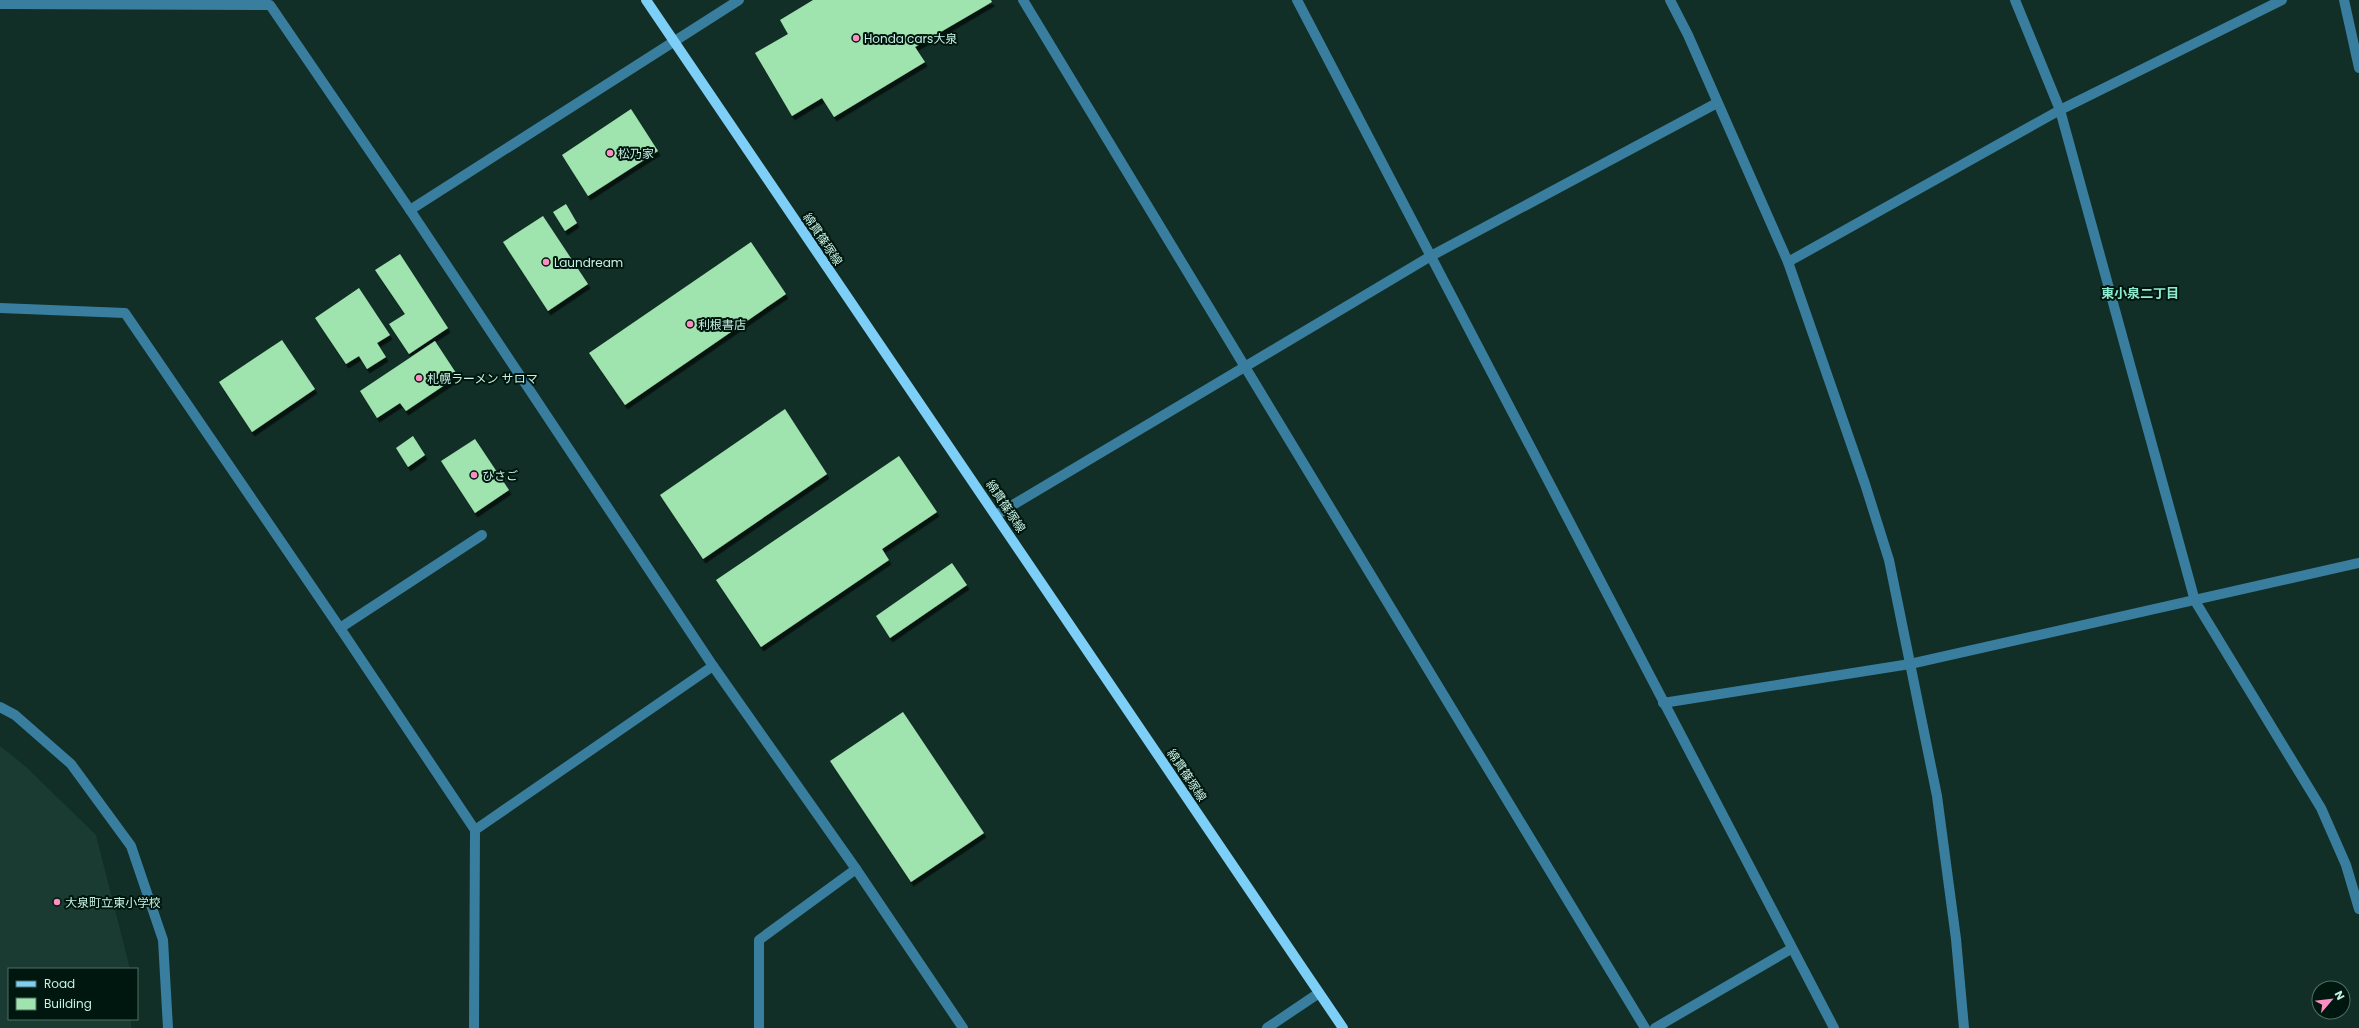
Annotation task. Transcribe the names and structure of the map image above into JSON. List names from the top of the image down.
{
  "streets": {
    "main road": ["綿貫篠塚線"]
  },
  "districts": ["東小泉二丁目"],
  "places": [
    "Honda cars大泉",
    "松乃家",
    "Laundream",
    "利根書店",
    "札幌ラーメン サロマ",
    "ひさご",
    "大泉町立東小学校"
  ],
  "legend": ["Road", "Building"],
  "north": "top right"
}
